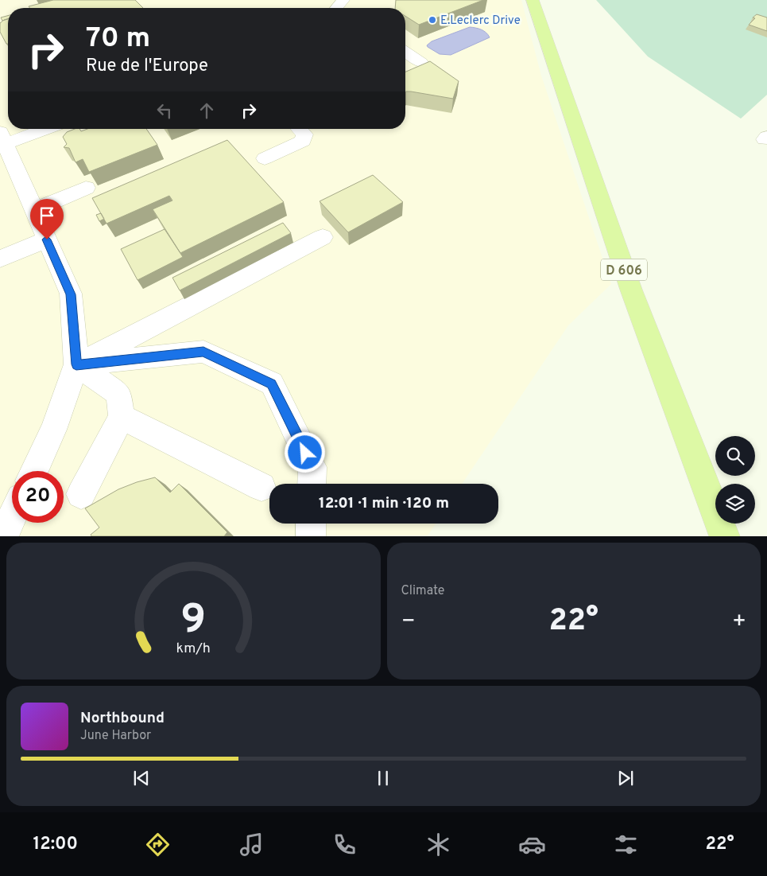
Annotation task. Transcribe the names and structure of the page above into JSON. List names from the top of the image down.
{
  "streets": {
    "main road": ["D 606"]
  },
  "places": ["E.Leclerc Drive"],
  "page": {
    "turn": ["70 m", "Rue de l'Europe"],
    "limit": "20",
    "trip": "12:01 · 1 min · 120 m",
    "tile": "Climate",
    "heat": ["−", "22°", "+"],
    "song": ["Northbound", "June Harbor"],
    "tabs": ["12:00", "22°"],
    "gauge": ["9", "km/h"]
  }
}
